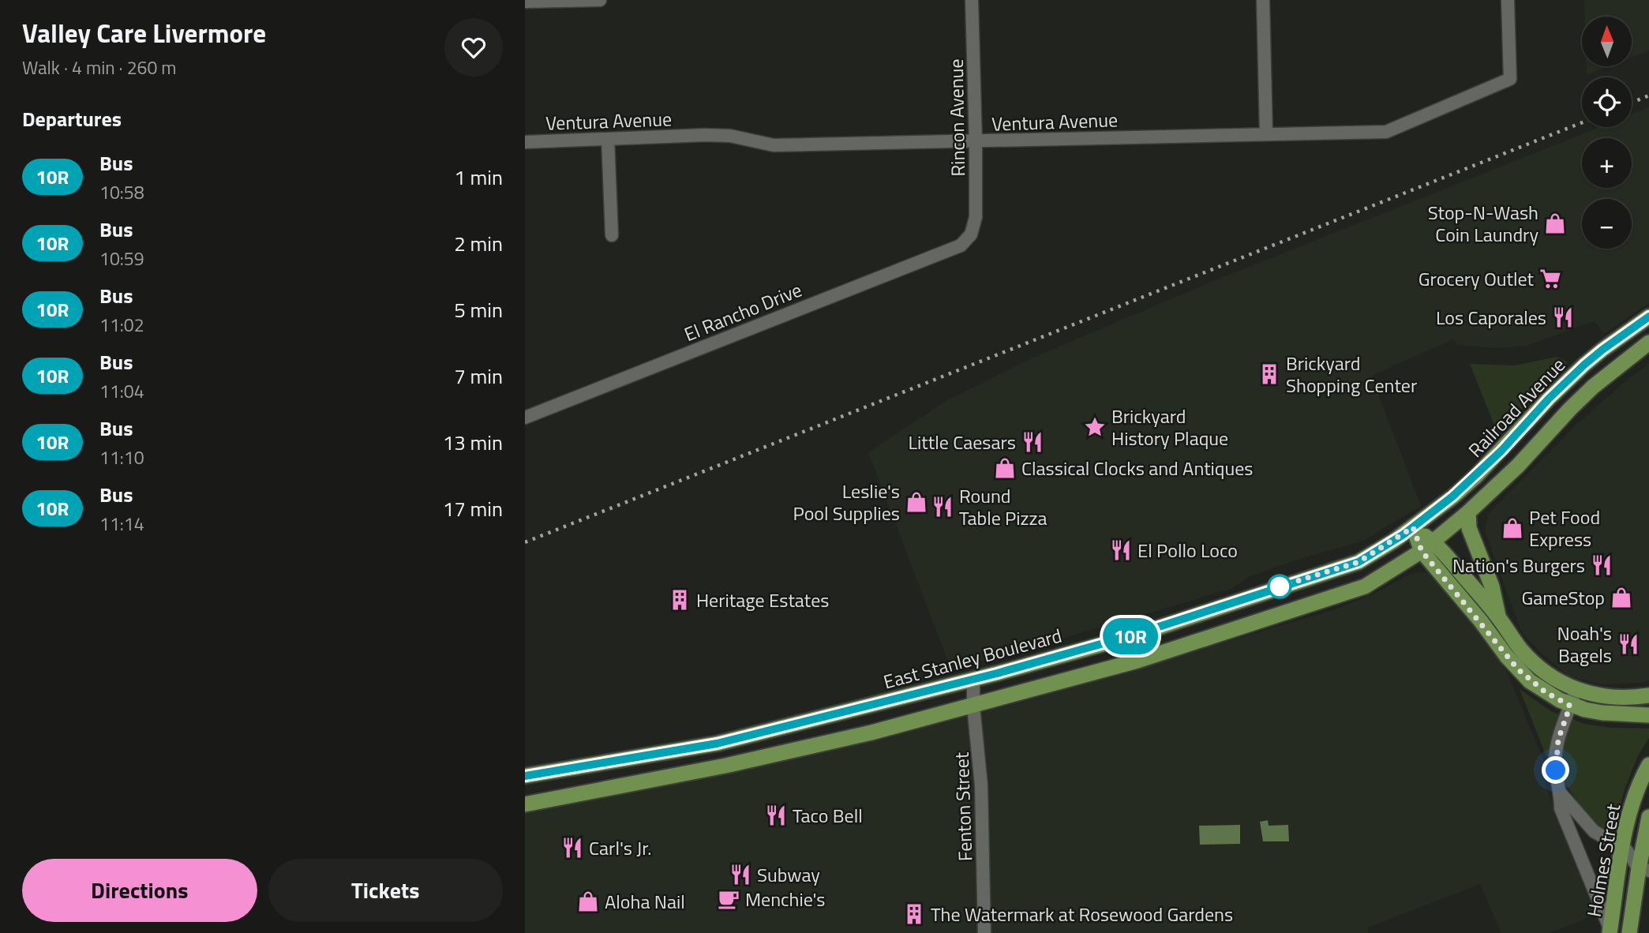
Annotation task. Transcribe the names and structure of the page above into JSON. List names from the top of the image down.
{
  "streets": {
    "main road": ["Railroad Avenue", "East Stanley Boulevard", "Holmes Street"],
    "street": [
      "Rincon Avenue",
      "Ventura Avenue",
      "El Rancho Drive",
      "Fenton Street"
    ]
  },
  "crossings": [
    ["Rincon Avenue", "Ventura Avenue"],
    ["Rincon Avenue", "El Rancho Drive"],
    ["Railroad Avenue", "East Stanley Boulevard"],
    ["East Stanley Boulevard", "Fenton Street"]
  ],
  "places": {
    "shop": [
      "Stop-N-Wash Coin Laundry",
      "Classical Clocks and Antiques",
      "Leslie's Pool Supplies",
      "Pet Food Express",
      "GameStop",
      "Aloha Nail"
    ],
    "supermarket": ["Grocery Outlet"],
    "restaurant": [
      "Los Caporales",
      "Little Caesars",
      "Round Table Pizza",
      "El Pollo Loco",
      "Nation's Burgers",
      "Noah's Bagels",
      "Taco Bell",
      "Carl's Jr.",
      "Subway"
    ],
    "building": ["Brickyard Shopping Center", "Heritage Estates", "The Watermark at Rosewood Gardens"],
    "place": ["Brickyard History Plaque"],
    "cafe": ["Menchie's"]
  },
  "lines": ["bus line 10R"],
  "north": "top",
  "page": {
    "heading": [
      ["Valley Care Livermore", "Walk · 4 min · 260 m"],
      "Departures"
    ],
    "on_map": "10R",
    "map_buttons": ["+", "−"],
    "list": [
      {
        "mark": "10R",
        "name": "Bus",
        "note": "10:58",
        "value": "1 min"
      },
      {
        "mark": "10R",
        "name": "Bus",
        "note": "10:59",
        "value": "2 min"
      },
      {
        "mark": "10R",
        "name": "Bus",
        "note": "11:02",
        "value": "5 min"
      },
      {
        "mark": "10R",
        "name": "Bus",
        "note": "11:04",
        "value": "7 min"
      },
      {
        "mark": "10R",
        "name": "Bus",
        "note": "11:10",
        "value": "13 min"
      },
      {
        "mark": "10R",
        "name": "Bus",
        "note": "11:14",
        "value": "17 min"
      }
    ],
    "buttons": ["Directions", "Tickets"]
  }
}
